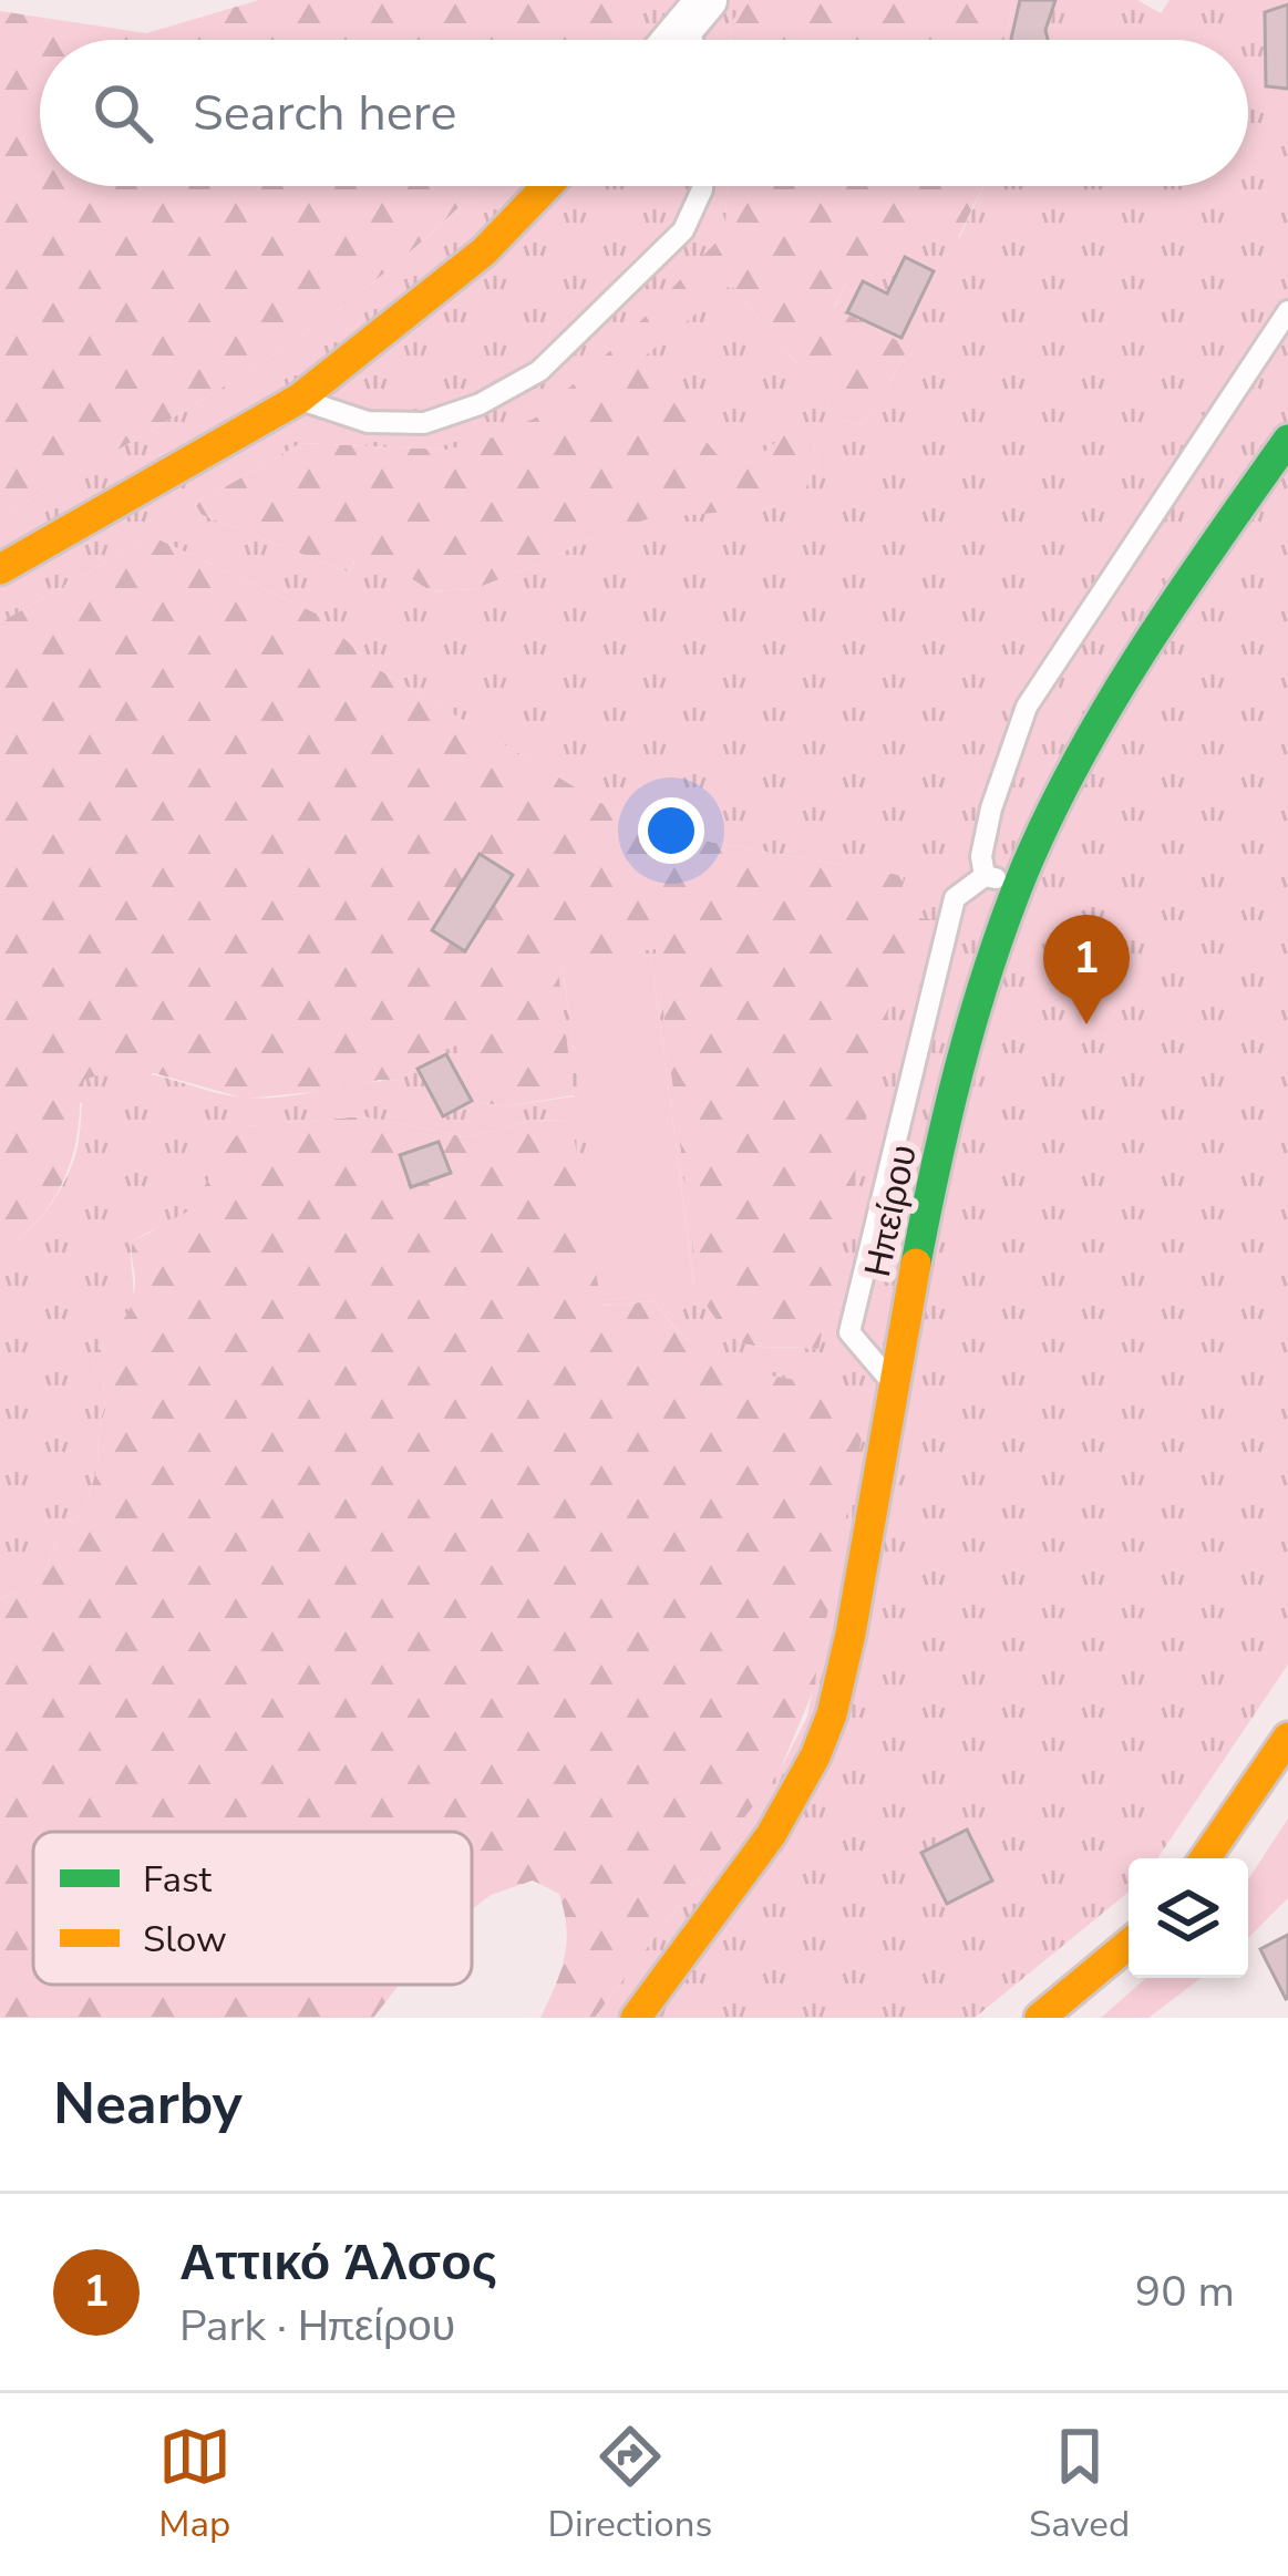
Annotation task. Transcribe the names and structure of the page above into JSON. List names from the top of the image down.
{
  "streets": {
    "street": ["Ηπείρου"]
  },
  "legend": ["Fast", "Slow"],
  "page": {
    "search": "Search here",
    "pins": "1",
    "heading": "Nearby",
    "list": [
      {
        "mark": "1",
        "name": "Αττικό Άλσος",
        "note": "Park · Ηπείρου",
        "value": "90 m"
      }
    ],
    "nav": ["Map", "Directions", "Saved"]
  }
}
